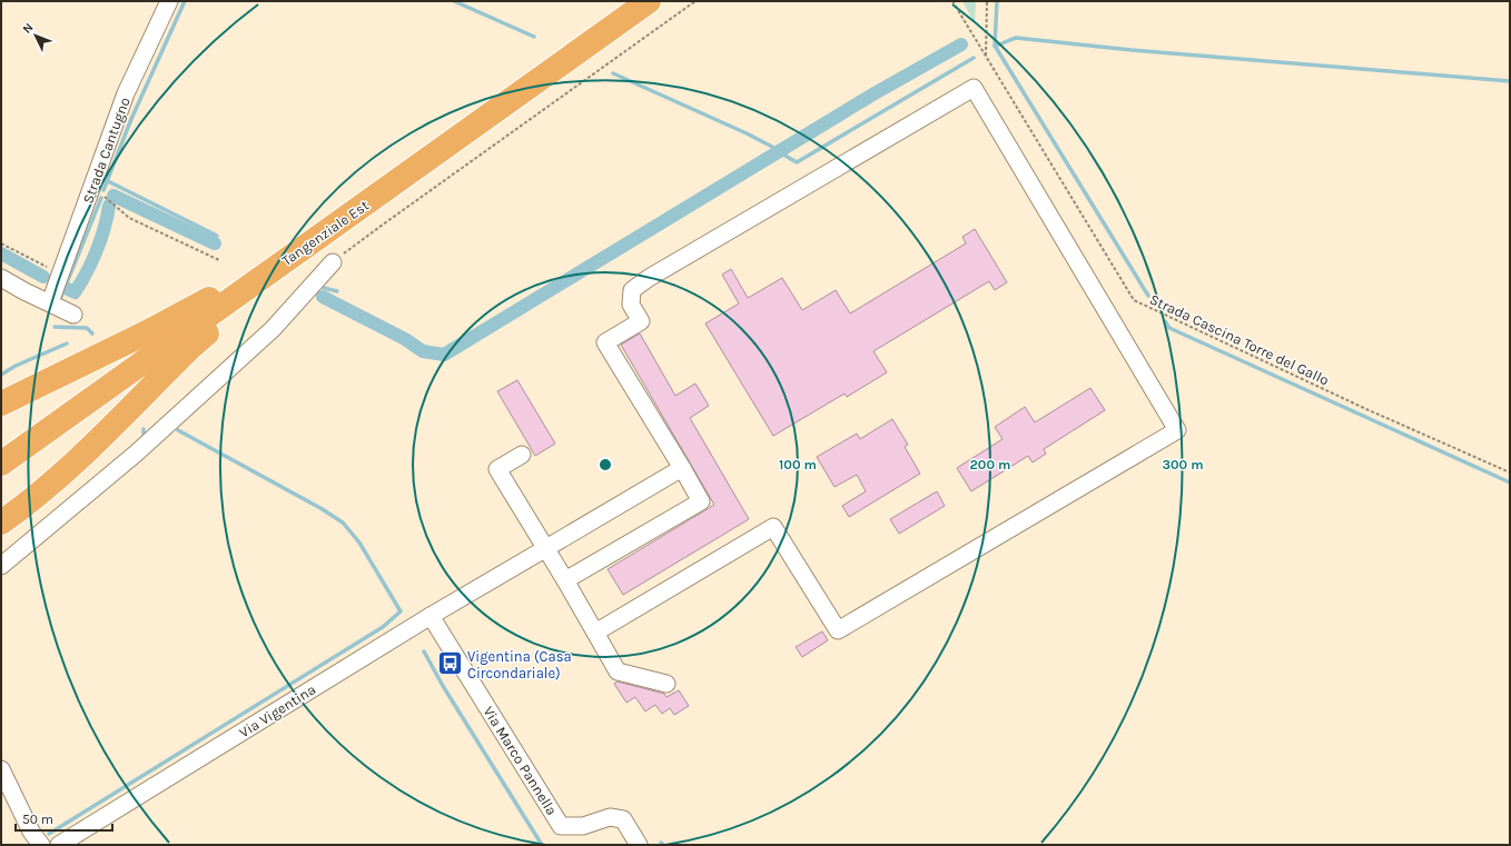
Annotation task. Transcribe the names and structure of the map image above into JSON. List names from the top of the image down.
{
  "streets": {
    "highway": ["Tangenziale Est"],
    "street": ["Strada Cantugno", "Via Vigentina", "Via Marco Pannella"],
    "path": ["Strada Cascina Torre del Gallo"]
  },
  "crossings": [
    ["Via Vigentina", "Via Marco Pannella"]
  ],
  "places": {
    "bus stop": ["Vigentina (Casa Circondariale)"]
  },
  "scale_bar": "50 m",
  "north": "top left",
  "rings": ["100 m", "200 m", "300 m"]
}
